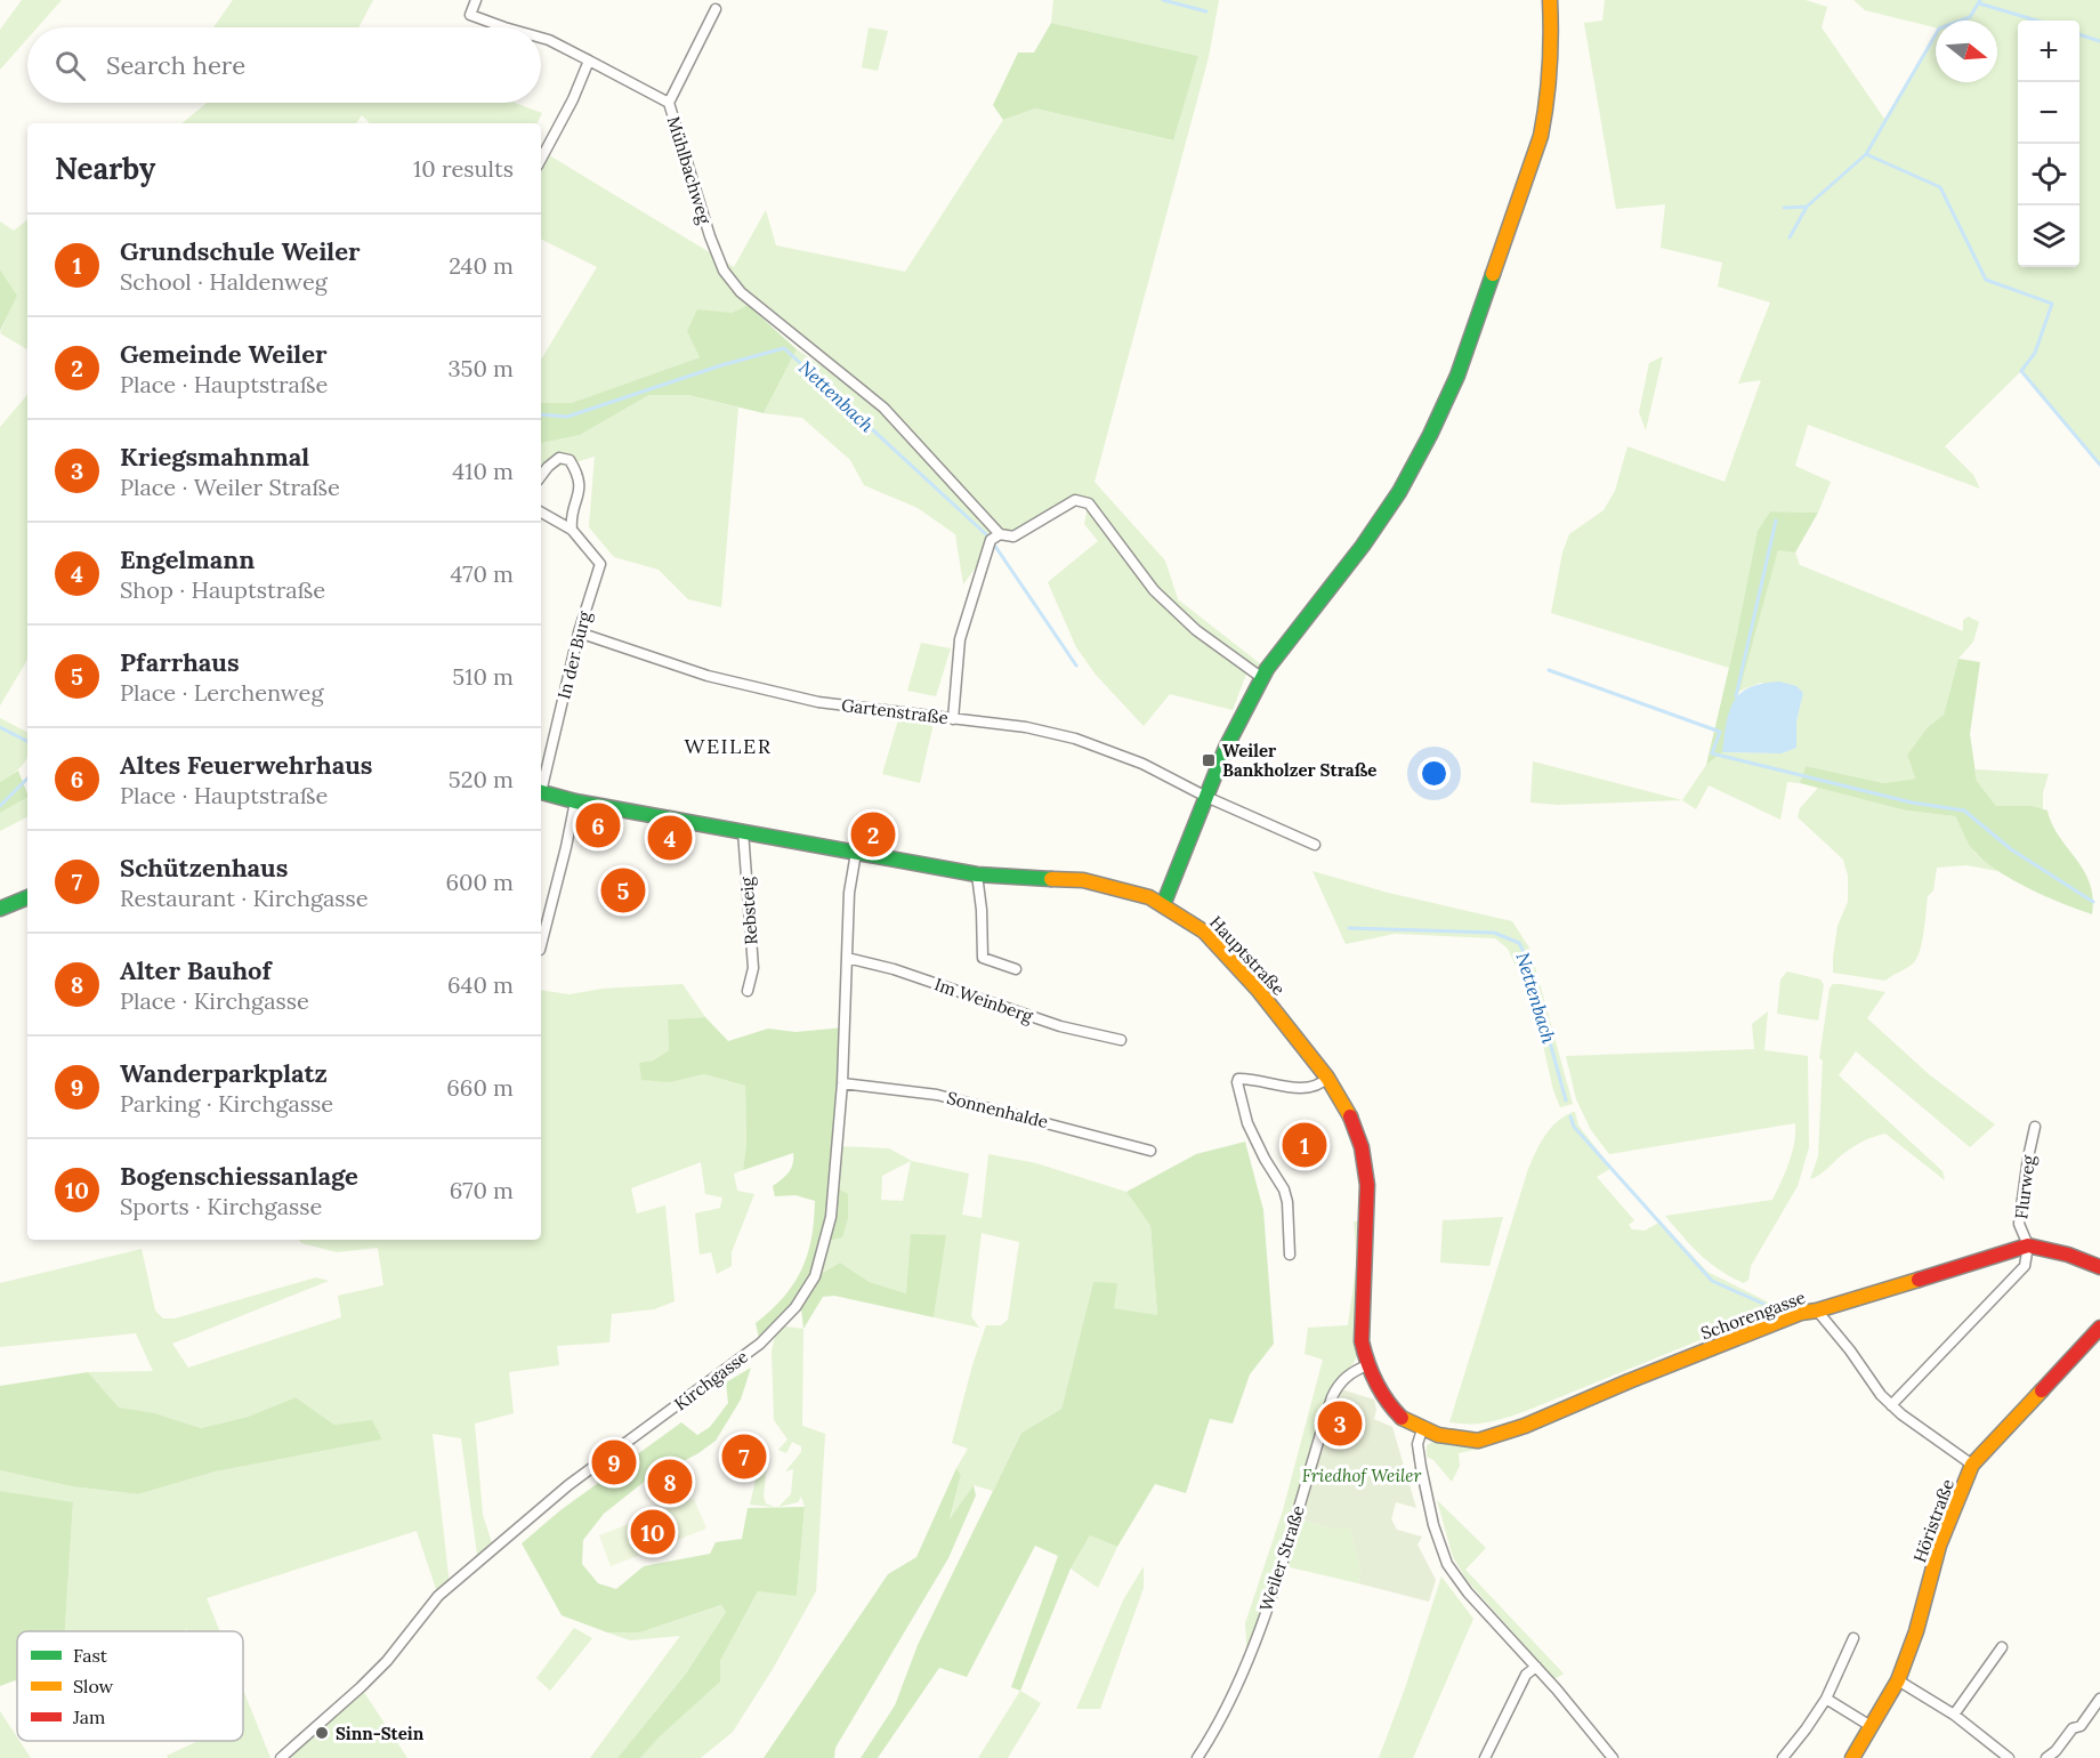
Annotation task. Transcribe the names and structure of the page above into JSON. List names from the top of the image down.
{
  "streets": {
    "street": [
      "Mühlbachweg",
      "In der Burg",
      "Gartenstraße",
      "Rebsteig",
      "Hauptstraße",
      "Im Weinberg",
      "Sonnenhalde",
      "Flurweg",
      "Schorengasse",
      "Kirchgasse",
      "Höristraße",
      "Weiler Straße"
    ]
  },
  "crossings": [
    ["In der Burg", "Gartenstraße"],
    ["Rebsteig", "Hauptstraße"],
    ["Hauptstraße", "Schorengasse"],
    ["Hauptstraße", "Kirchgasse"],
    ["Hauptstraße", "Weiler Straße"],
    ["Im Weinberg", "Kirchgasse"],
    ["Sonnenhalde", "Kirchgasse"],
    ["Flurweg", "Schorengasse"]
  ],
  "districts": ["WEILER"],
  "water": ["Nettenbach"],
  "parks": ["Friedhof Weiler"],
  "places": {
    "transit": ["Weiler Bankholzer Straße"],
    "other": ["Sinn-Stein"]
  },
  "legend": ["Fast", "Slow", "Jam"],
  "north": "right",
  "page": {
    "map_buttons": ["+", "−"],
    "search": "Search here",
    "heading": ["Nearby", "10 results"],
    "list": [
      {
        "mark": "1",
        "name": "Grundschule Weiler",
        "note": "School · Haldenweg",
        "value": "240 m"
      },
      {
        "mark": "2",
        "name": "Gemeinde Weiler",
        "note": "Place · Hauptstraße",
        "value": "350 m"
      },
      {
        "mark": "3",
        "name": "Kriegsmahnmal",
        "note": "Place · Weiler Straße",
        "value": "410 m"
      },
      {
        "mark": "4",
        "name": "Engelmann",
        "note": "Shop · Hauptstraße",
        "value": "470 m"
      },
      {
        "mark": "5",
        "name": "Pfarrhaus",
        "note": "Place · Lerchenweg",
        "value": "510 m"
      },
      {
        "mark": "6",
        "name": "Altes Feuerwehrhaus",
        "note": "Place · Hauptstraße",
        "value": "520 m"
      },
      {
        "mark": "7",
        "name": "Schützenhaus",
        "note": "Restaurant · Kirchgasse",
        "value": "600 m"
      },
      {
        "mark": "8",
        "name": "Alter Bauhof",
        "note": "Place · Kirchgasse",
        "value": "640 m"
      },
      {
        "mark": "9",
        "name": "Wanderparkplatz",
        "note": "Parking · Kirchgasse",
        "value": "660 m"
      },
      {
        "mark": "10",
        "name": "Bogenschiessanlage",
        "note": "Sports · Kirchgasse",
        "value": "670 m"
      }
    ],
    "pins": [
      "6",
      "2",
      "4",
      "5",
      "1",
      "3",
      "7",
      "9",
      "8",
      "10"
    ]
  }
}
